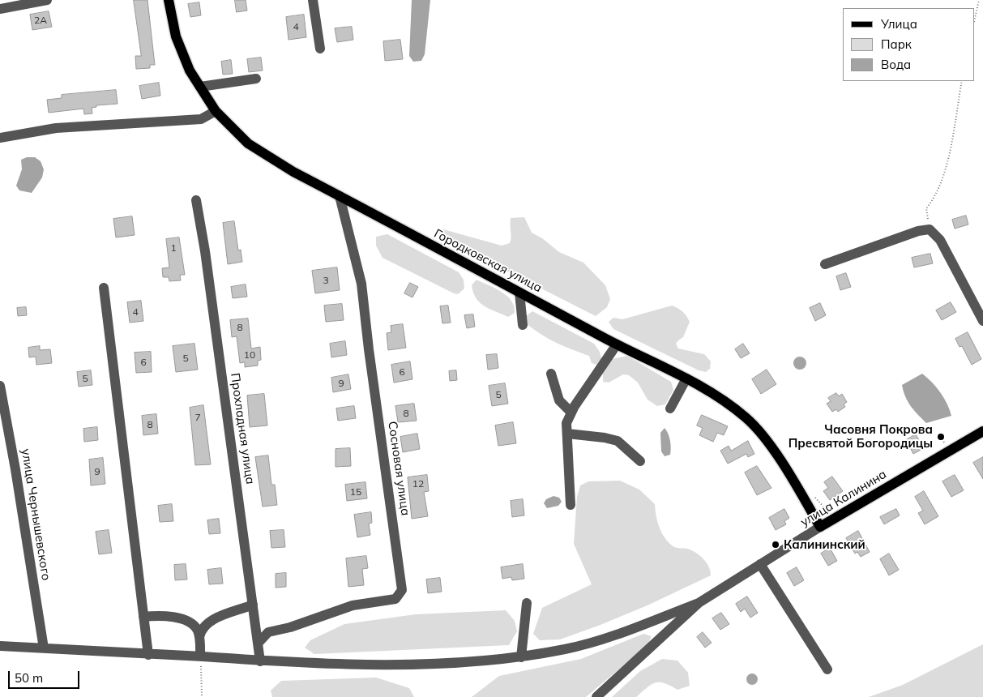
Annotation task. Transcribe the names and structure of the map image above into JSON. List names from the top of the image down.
{
  "streets": {
    "main road": ["Городковская улица", "улица Калинина"],
    "street": ["Прохладная улица", "Сосновая улица", "улица Чернышевского"]
  },
  "crossings": [
    ["Городковская улица", "Сосновая улица"],
    ["Городковская улица", "улица Калинина"],
    ["Прохладная улица", "Сосновая улица"]
  ],
  "places": ["Часовня Покрова Пресвятой Богородицы", "Калининский"],
  "house_numbers": [
    "2А",
    "4",
    "1",
    "3",
    "4",
    "8",
    "10",
    "5",
    "6",
    "6",
    "5",
    "9",
    "5",
    "8",
    "7",
    "8",
    "9",
    "12",
    "15"
  ],
  "legend": ["Улица", "Парк", "Вода"],
  "scale_bar": "50 m"
}
